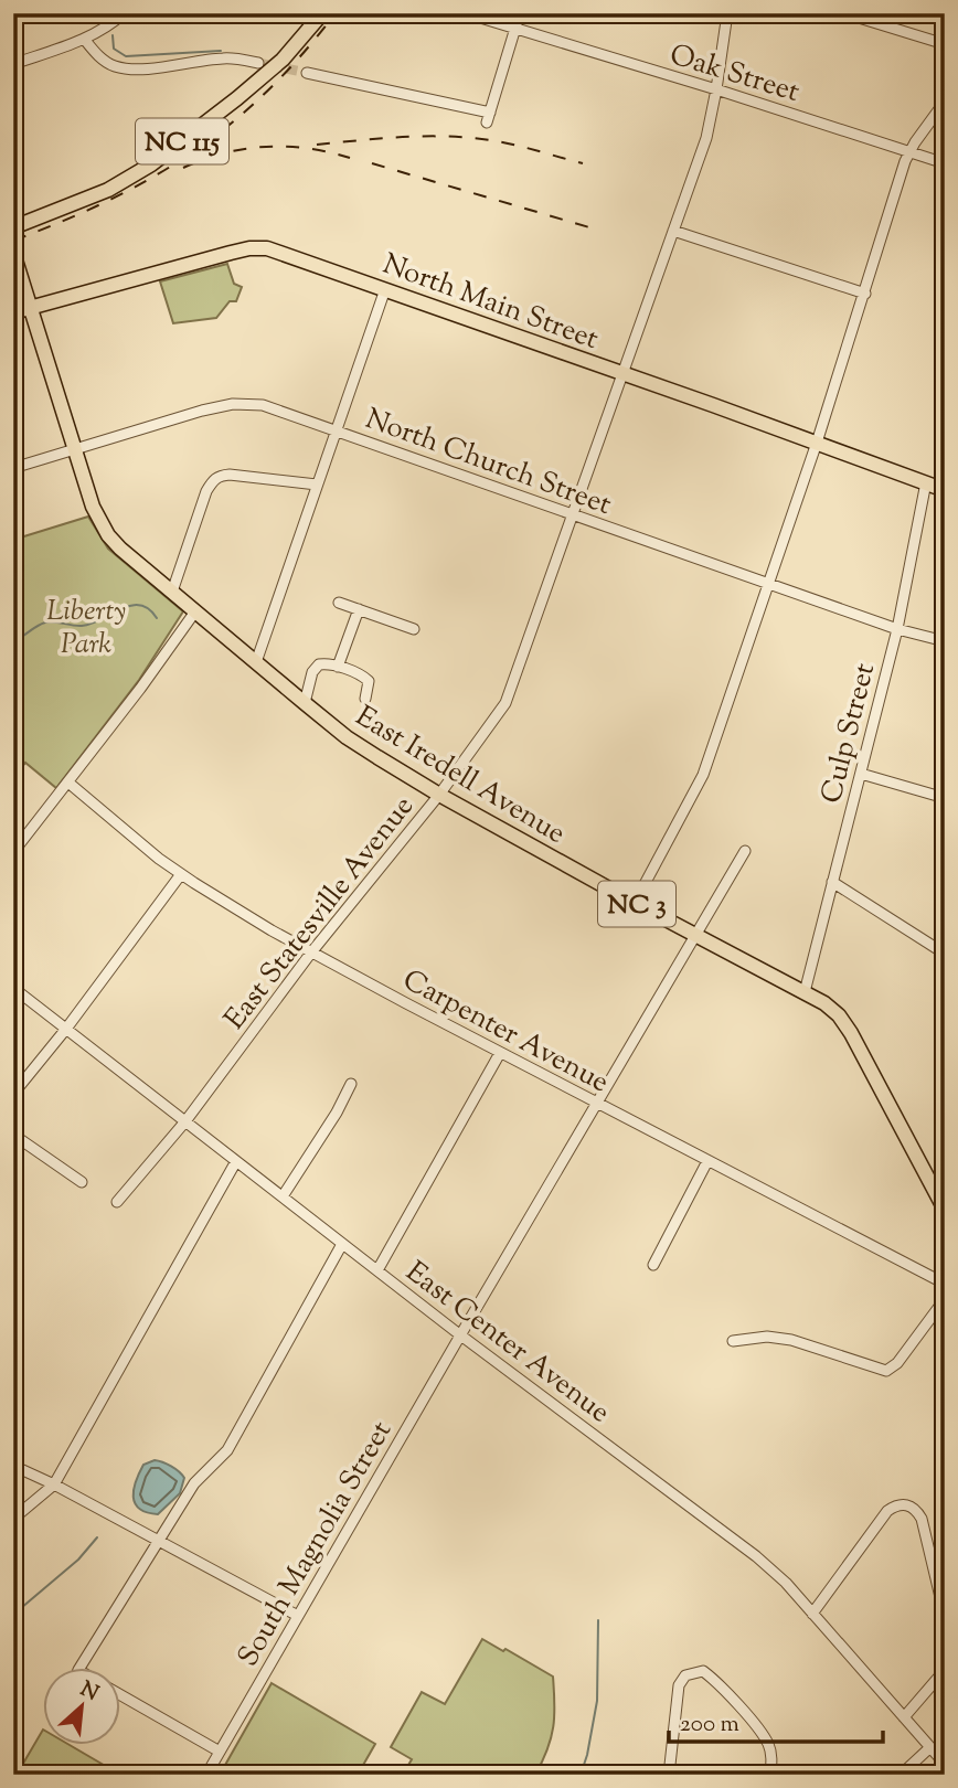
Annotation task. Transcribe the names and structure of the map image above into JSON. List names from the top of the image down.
{
  "streets": {
    "main road": [
      "NC 115",
      "North Main Street",
      "East Iredell Avenue",
      "NC 3"
    ],
    "street": [
      "Oak Street",
      "North Church Street",
      "Culp Street",
      "East Statesville Avenue",
      "Carpenter Avenue",
      "East Center Avenue",
      "South Magnolia Street"
    ]
  },
  "crossings": [
    ["Oak Street", "East Statesville Avenue"],
    ["North Main Street", "Culp Street"],
    ["North Main Street", "East Iredell Avenue"],
    ["North Main Street", "NC 3"],
    ["North Main Street", "East Statesville Avenue"],
    ["North Church Street", "Culp Street"],
    ["North Church Street", "East Iredell Avenue"],
    ["North Church Street", "East Statesville Avenue"],
    ["Culp Street", "East Iredell Avenue"],
    ["East Iredell Avenue", "NC 3"],
    ["East Iredell Avenue", "East Statesville Avenue"],
    ["East Iredell Avenue", "South Magnolia Street"],
    ["East Statesville Avenue", "Carpenter Avenue"],
    ["East Statesville Avenue", "East Center Avenue"],
    ["Carpenter Avenue", "South Magnolia Street"],
    ["East Center Avenue", "South Magnolia Street"]
  ],
  "parks": ["Liberty Park"],
  "scale_bar": "200 m",
  "north": "top right"
}
